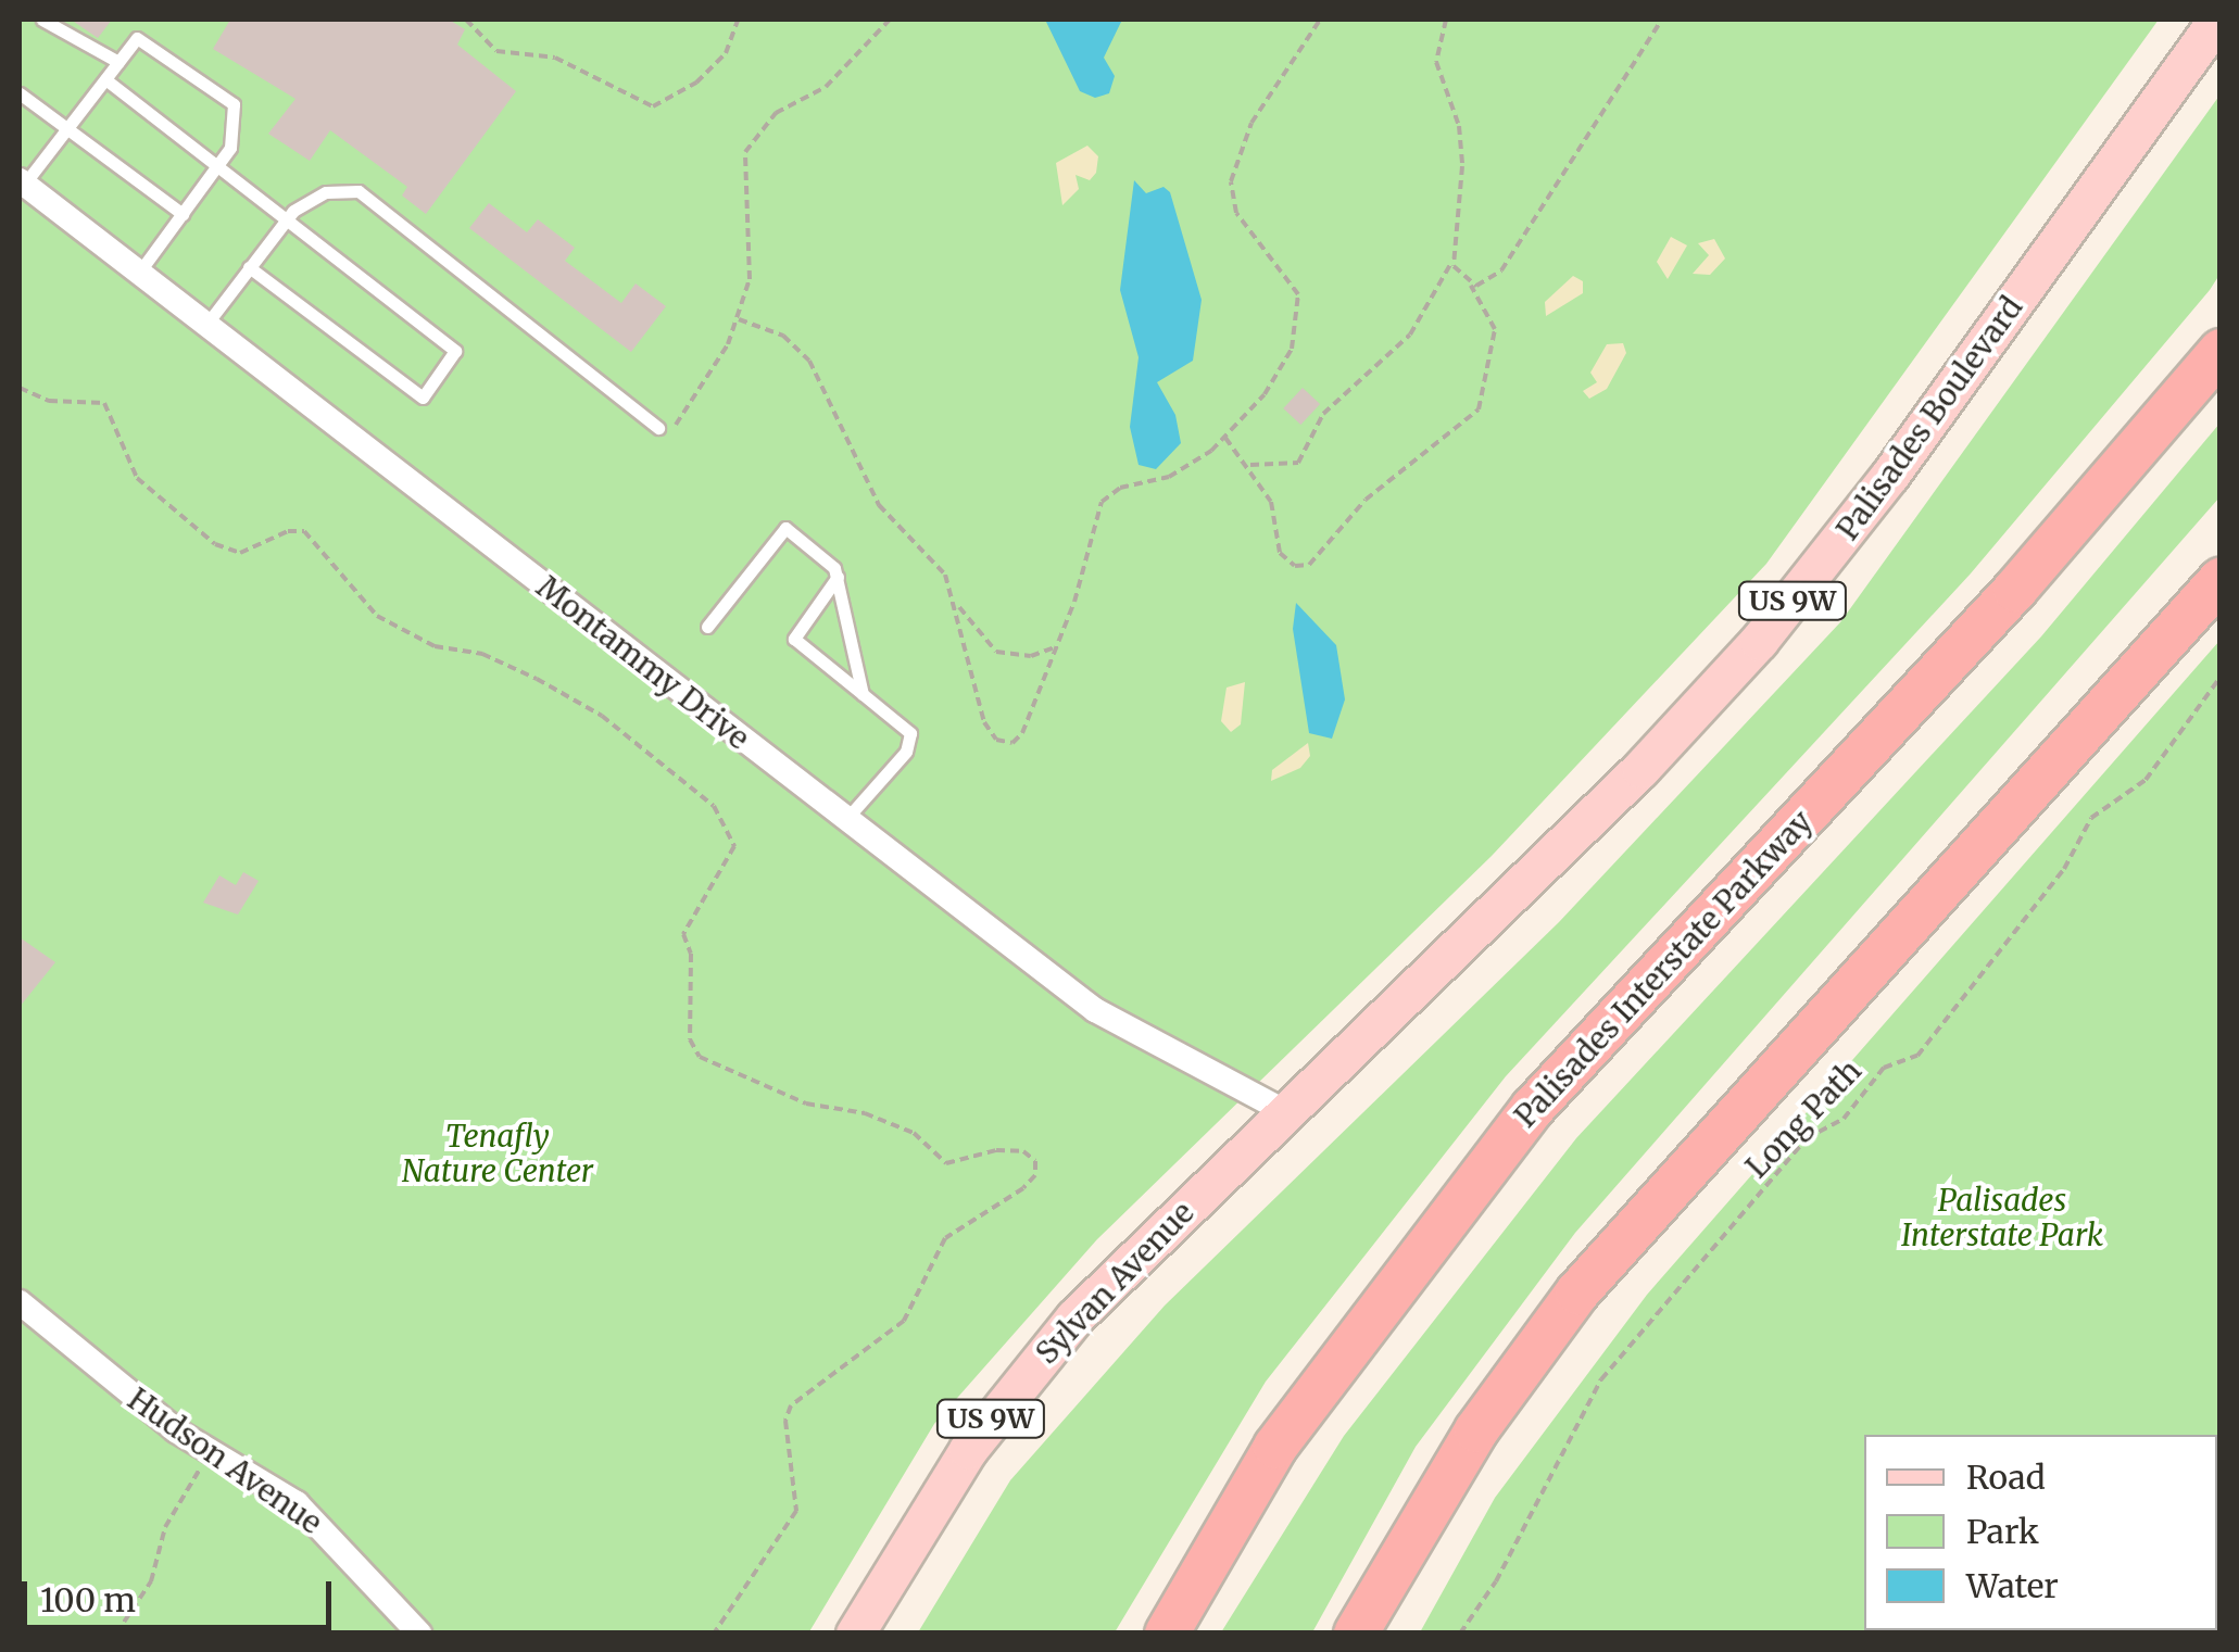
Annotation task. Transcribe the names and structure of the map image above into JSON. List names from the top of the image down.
{
  "streets": {
    "highway": ["Palisades Interstate Parkway"],
    "main road": ["Palisades Boulevard", "US 9W", "Sylvan Avenue"],
    "street": ["Montammy Drive", "Hudson Avenue"],
    "path": ["Long Path"]
  },
  "crossings": [
    ["Palisades Boulevard", "Montammy Drive"],
    ["Palisades Boulevard", "Sylvan Avenue"],
    ["Montammy Drive", "Sylvan Avenue"]
  ],
  "parks": ["Tenafly Nature Center", "Palisades Interstate Park"],
  "legend": ["Road", "Park", "Water"],
  "scale_bar": "100 m"
}
